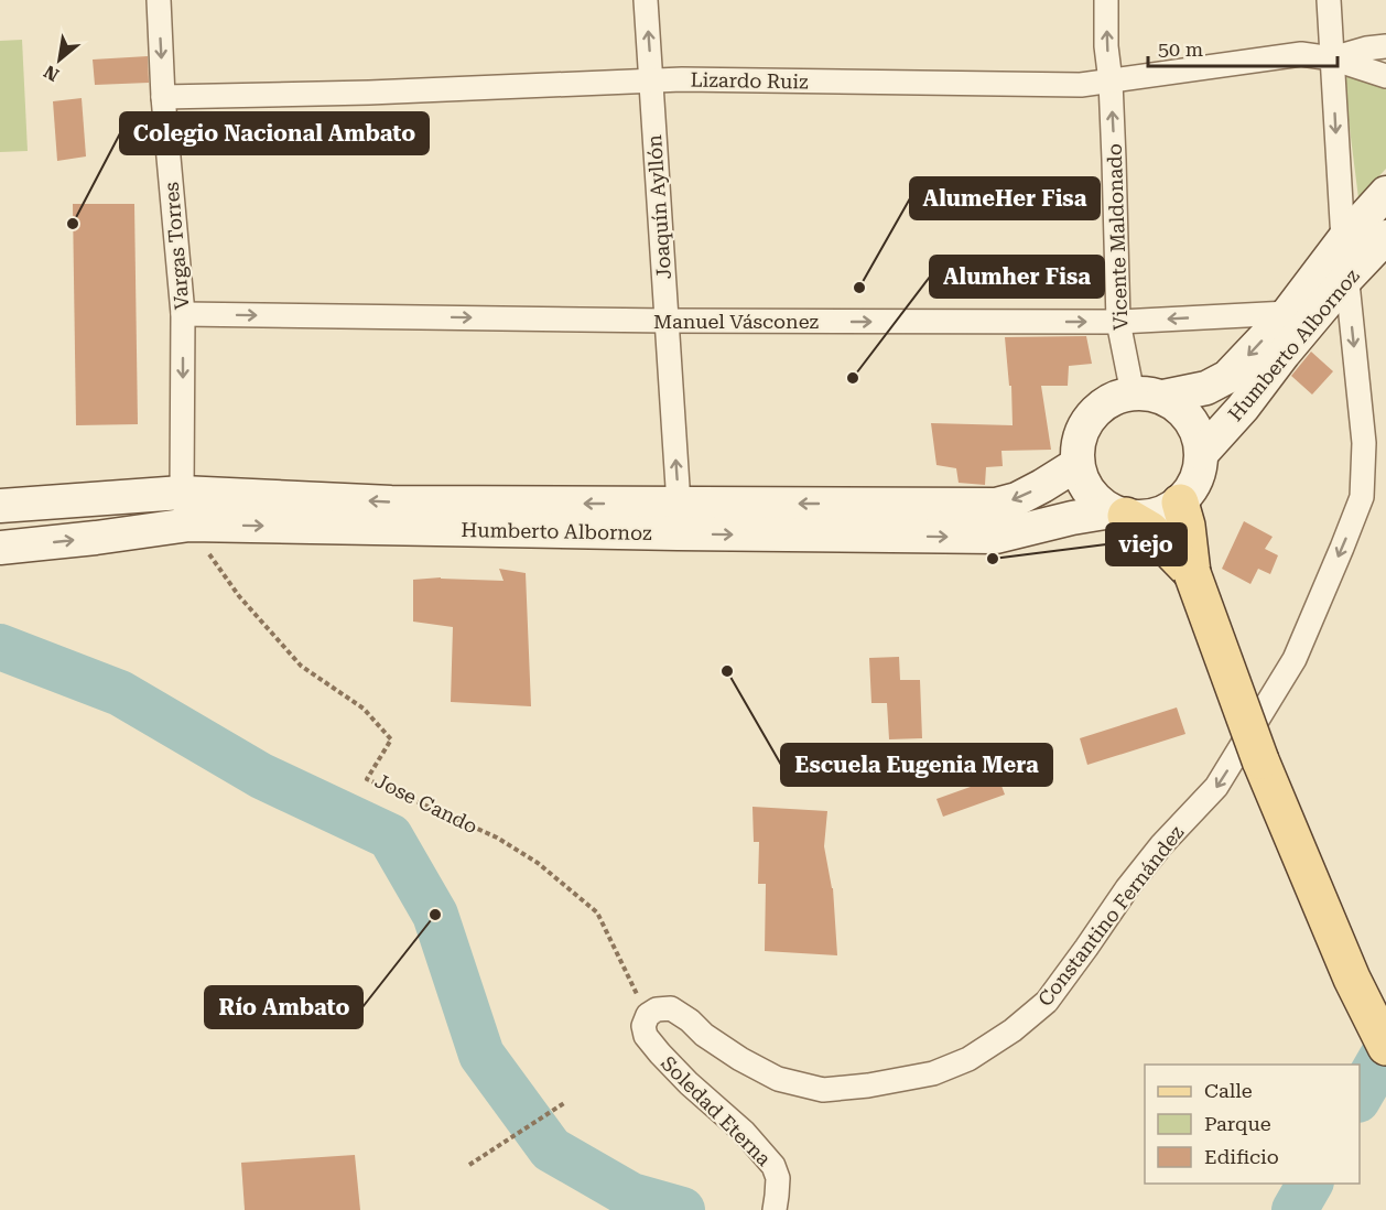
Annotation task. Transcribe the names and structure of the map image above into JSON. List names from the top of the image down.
{
  "streets": {
    "main road": ["Humberto Albornoz"],
    "street": [
      "Lizardo Ruiz",
      "Joaquín Ayllón",
      "Vicente Maldonado",
      "Vargas Torres",
      "Manuel Vásconez",
      "Constantino Fernández",
      "Soledad Eterna"
    ],
    "path": ["Jose Cando"]
  },
  "crossings": [
    ["Lizardo Ruiz", "Joaquín Ayllón"],
    ["Lizardo Ruiz", "Vicente Maldonado"],
    ["Lizardo Ruiz", "Vargas Torres"],
    ["Lizardo Ruiz", "Constantino Fernández"],
    ["Joaquín Ayllón", "Manuel Vásconez"],
    ["Joaquín Ayllón", "Humberto Albornoz"],
    ["Vicente Maldonado", "Manuel Vásconez"],
    ["Vicente Maldonado", "Humberto Albornoz"],
    ["Vargas Torres", "Manuel Vásconez"],
    ["Vargas Torres", "Humberto Albornoz"],
    ["Manuel Vásconez", "Humberto Albornoz"],
    ["Humberto Albornoz", "Jose Cando"],
    ["Humberto Albornoz", "Constantino Fernández"],
    ["Jose Cando", "Constantino Fernández"],
    ["Jose Cando", "Soledad Eterna"],
    ["Constantino Fernández", "Soledad Eterna"]
  ],
  "one_way": ["Joaquín Ayllón", "Vicente Maldonado", "Vargas Torres"],
  "places": [
    "Colegio Nacional Ambato",
    "AlumeHer Fisa",
    "Alumher Fisa",
    "viejo",
    "Escuela Eugenia Mera",
    "Río Ambato"
  ],
  "legend": ["Calle", "Parque", "Edificio"],
  "scale_bar": "50 m",
  "north": "bottom left"
}
